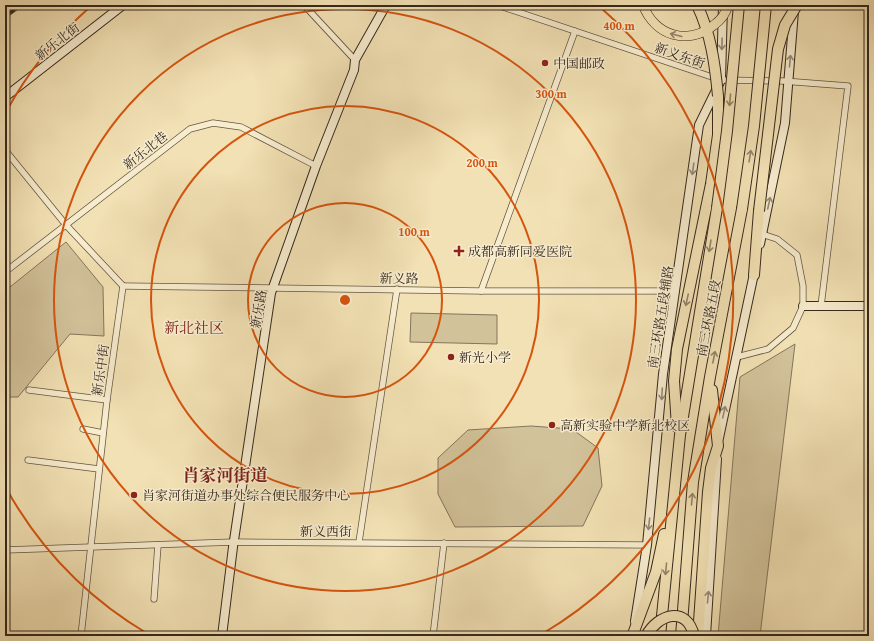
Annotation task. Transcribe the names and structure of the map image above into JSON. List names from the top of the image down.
{
  "streets": {
    "highway": ["南三环路五段"],
    "main road": ["新乐北街", "新乐路", "南三环路五段辅路"],
    "street": [
      "新义东街",
      "新乐北巷",
      "新义路",
      "新乐中街",
      "新义西街"
    ]
  },
  "crossings": [
    ["新义东街", "南三环路五段辅路"],
    ["新乐北巷", "新乐路"],
    ["新义路", "新乐路"],
    ["新义路", "南三环路五段辅路"],
    ["新义路", "新乐中街"],
    ["新乐路", "新义西街"],
    ["南三环路五段辅路", "新义西街"],
    ["新乐中街", "新义西街"]
  ],
  "districts": ["新北社区", "肖家河街道"],
  "places": {
    "other": [
      "中国邮政",
      "新光小学",
      "高新实验中学新北校区",
      "肖家河街道办事处综合便民服务中心"
    ],
    "health": ["成都高新同爱医院"]
  },
  "rings": [
    "400 m",
    "300 m",
    "200 m",
    "100 m"
  ]
}
